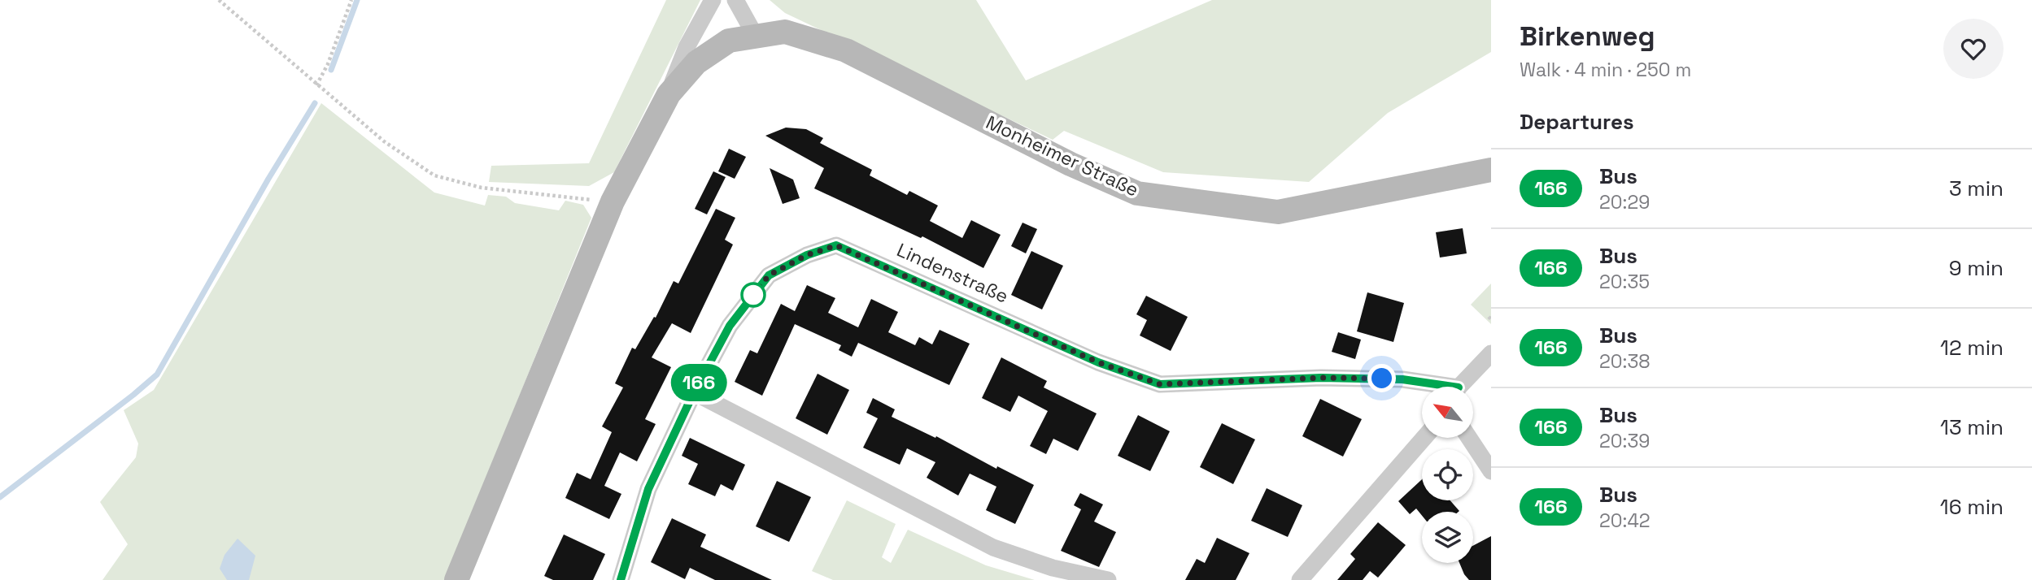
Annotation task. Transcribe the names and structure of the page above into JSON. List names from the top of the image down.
{
  "streets": {
    "main road": ["Monheimer Straße"],
    "street": ["Lindenstraße"]
  },
  "lines": ["bus line 166"],
  "north": "top left",
  "page": {
    "on_map": "166",
    "heading": [
      ["Birkenweg", "Walk · 4 min · 250 m"],
      "Departures"
    ],
    "list": [
      {
        "mark": "166",
        "name": "Bus",
        "note": "20:29",
        "value": "3 min"
      },
      {
        "mark": "166",
        "name": "Bus",
        "note": "20:35",
        "value": "9 min"
      },
      {
        "mark": "166",
        "name": "Bus",
        "note": "20:38",
        "value": "12 min"
      },
      {
        "mark": "166",
        "name": "Bus",
        "note": "20:39",
        "value": "13 min"
      },
      {
        "mark": "166",
        "name": "Bus",
        "note": "20:42",
        "value": "16 min"
      }
    ]
  }
}
